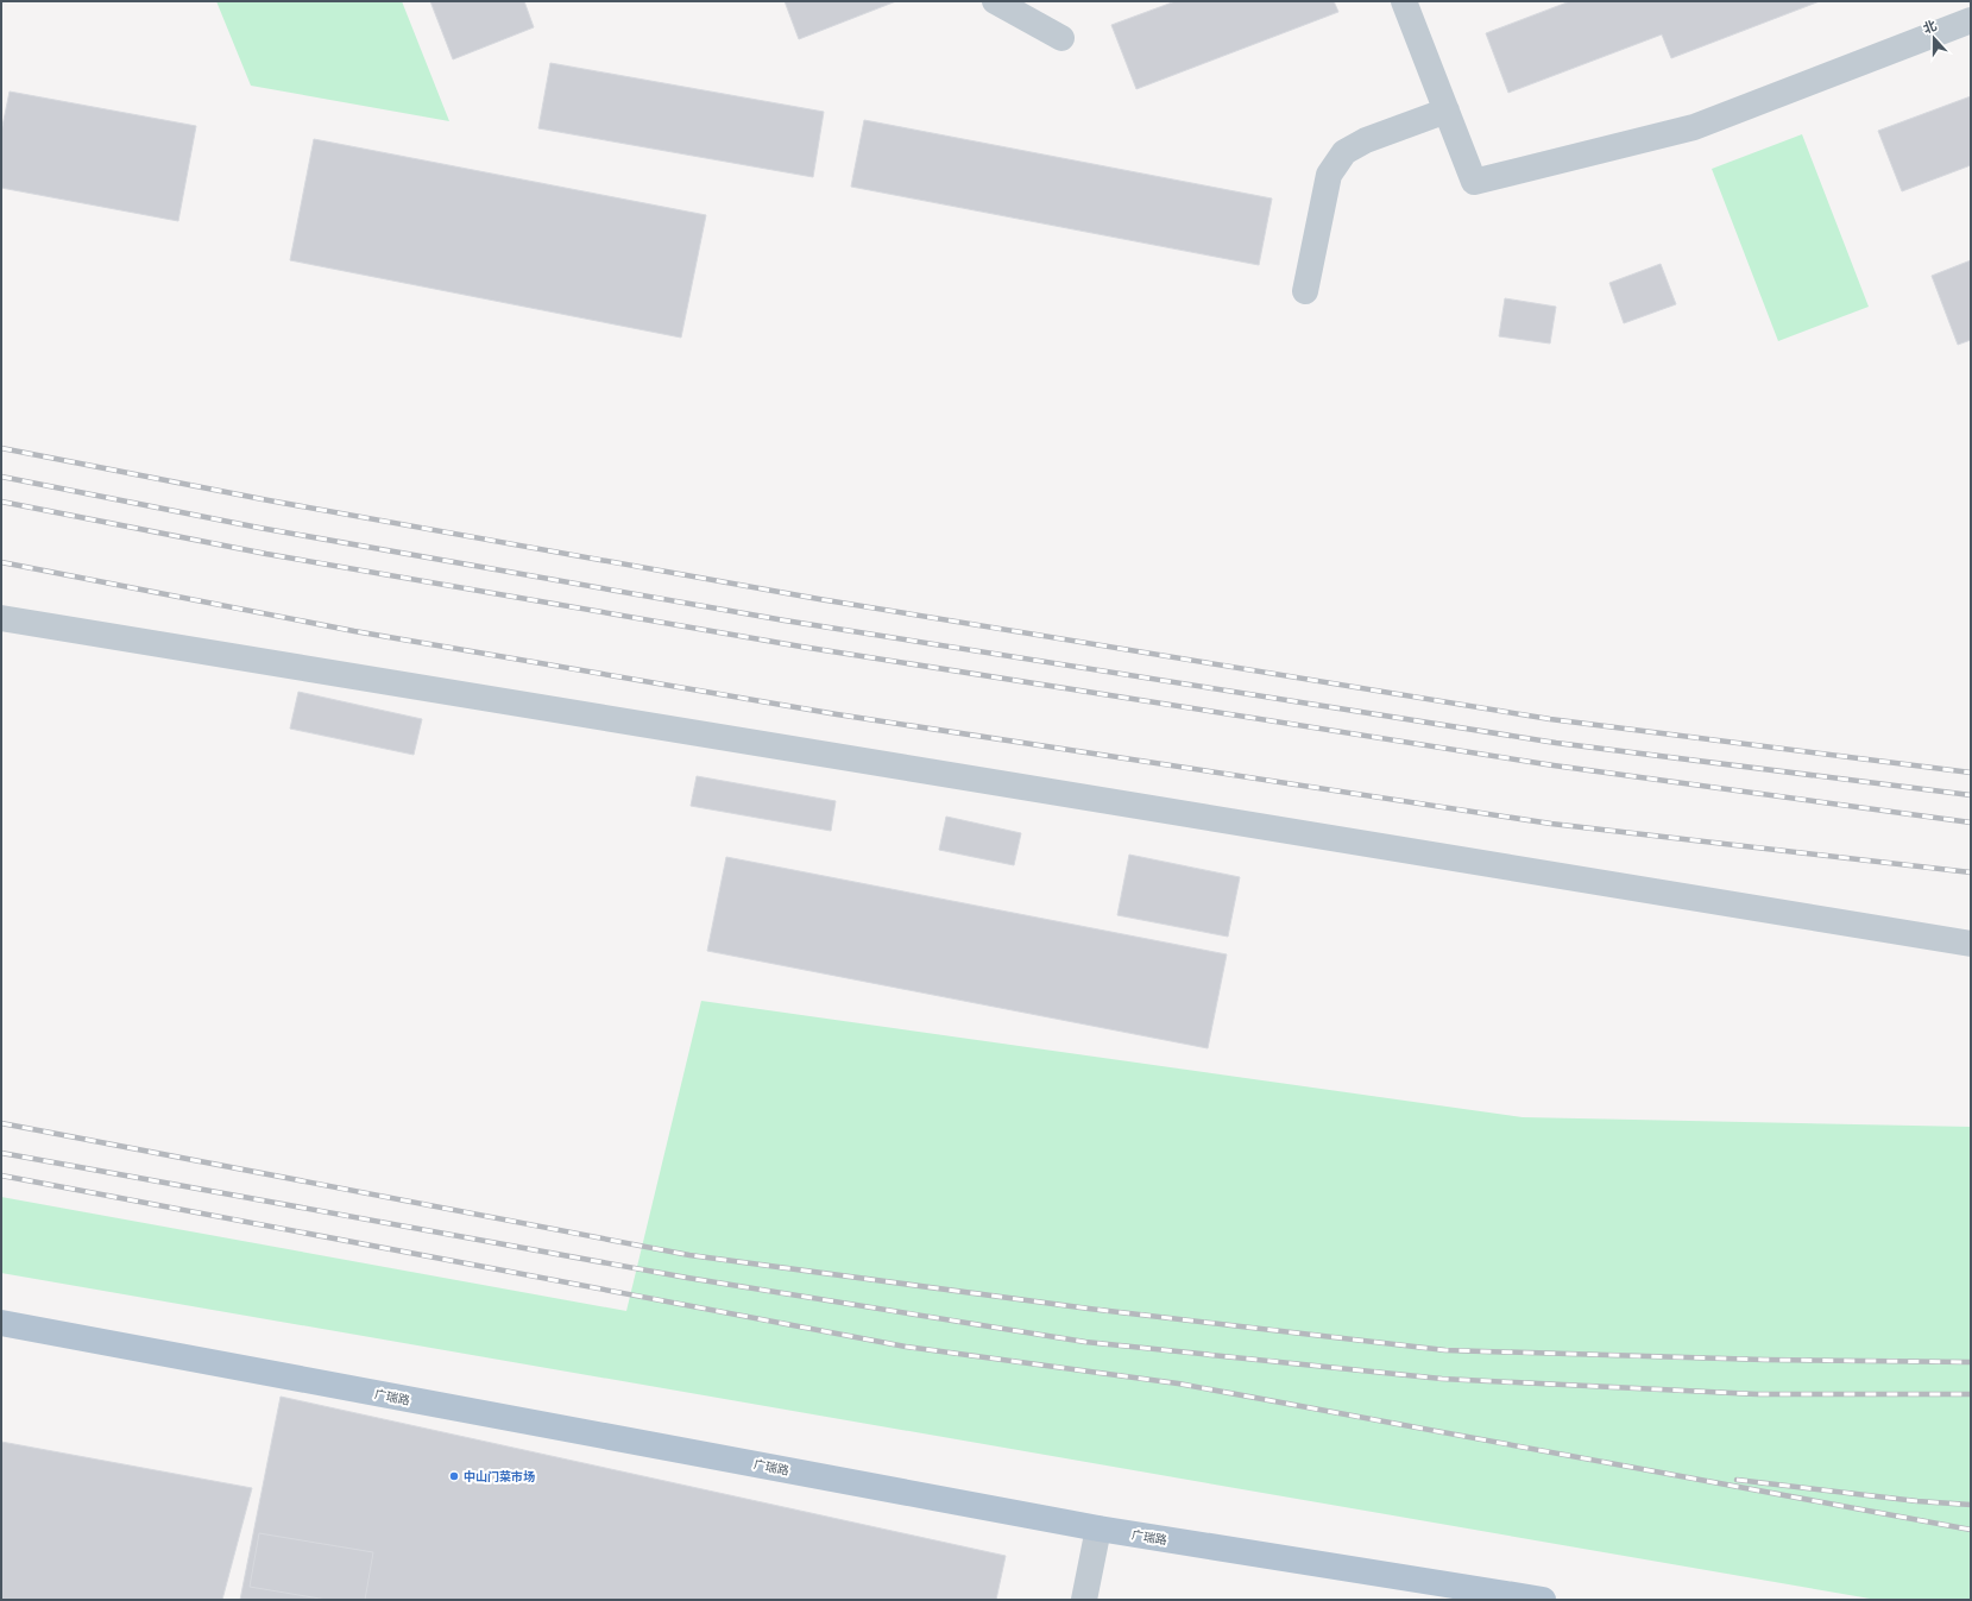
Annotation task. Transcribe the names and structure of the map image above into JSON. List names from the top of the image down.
{
  "streets": {
    "main road": ["广瑞路"]
  },
  "places": ["中山门菜市场"],
  "north": "top"
}
